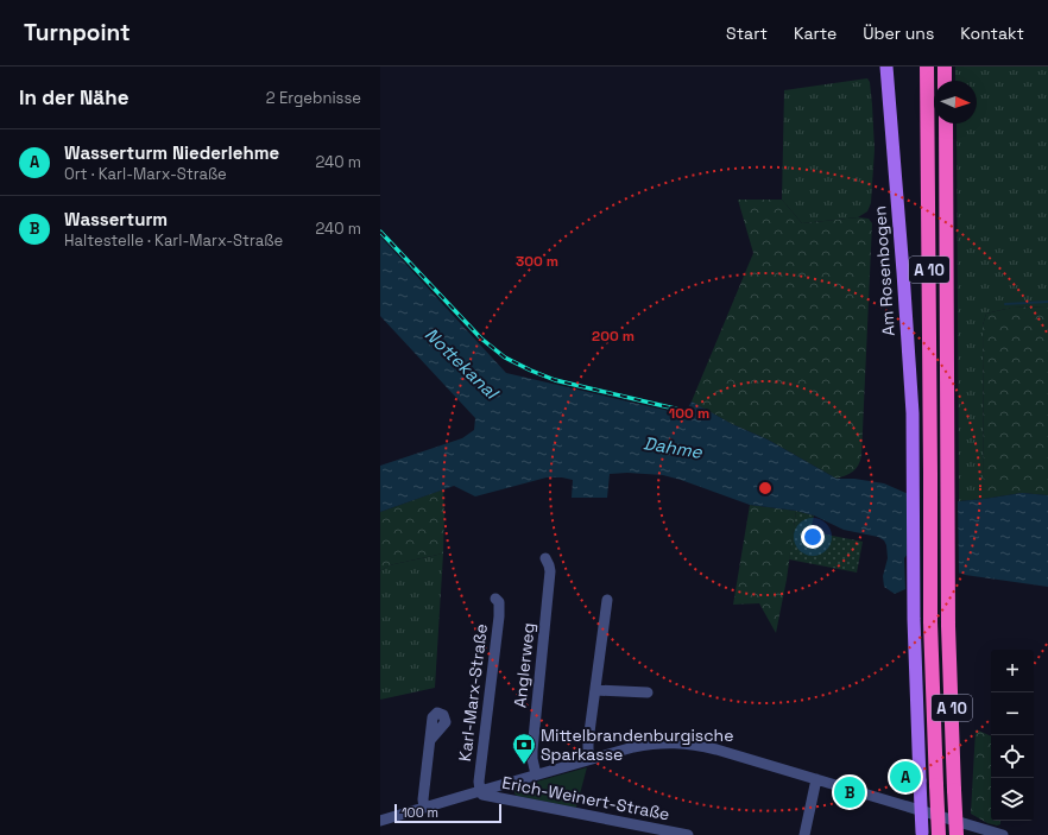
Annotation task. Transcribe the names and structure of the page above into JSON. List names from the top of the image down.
{
  "streets": {
    "highway": ["A 10"],
    "main road": ["Am Rosenbogen"],
    "street": ["Anglerweg", "Karl-Marx-Straße", "Erich-Weinert-Straße"]
  },
  "crossings": [
    ["Karl-Marx-Straße", "Erich-Weinert-Straße"]
  ],
  "water": ["Nottekanal", "Dahme"],
  "places": {
    "bank": ["Mittelbrandenburgische Sparkasse"]
  },
  "scale_bar": "100 m",
  "north": "right",
  "page": {
    "header": "Turnpoint",
    "nav": [
      "Start",
      "Karte",
      "Über uns",
      "Kontakt"
    ],
    "heading": ["In der Nähe", "2 Ergebnisse"],
    "list": [
      {
        "mark": "A",
        "name": "Wasserturm Niederlehme",
        "note": "Ort · Karl-Marx-Straße",
        "value": "240 m"
      },
      {
        "mark": "B",
        "name": "Wasserturm",
        "note": "Haltestelle · Karl-Marx-Straße",
        "value": "240 m"
      }
    ],
    "map_buttons": ["+", "−"],
    "pins": ["A", "B"],
    "scale": "100 m"
  },
  "rings": ["300 m", "200 m", "100 m"]
}
